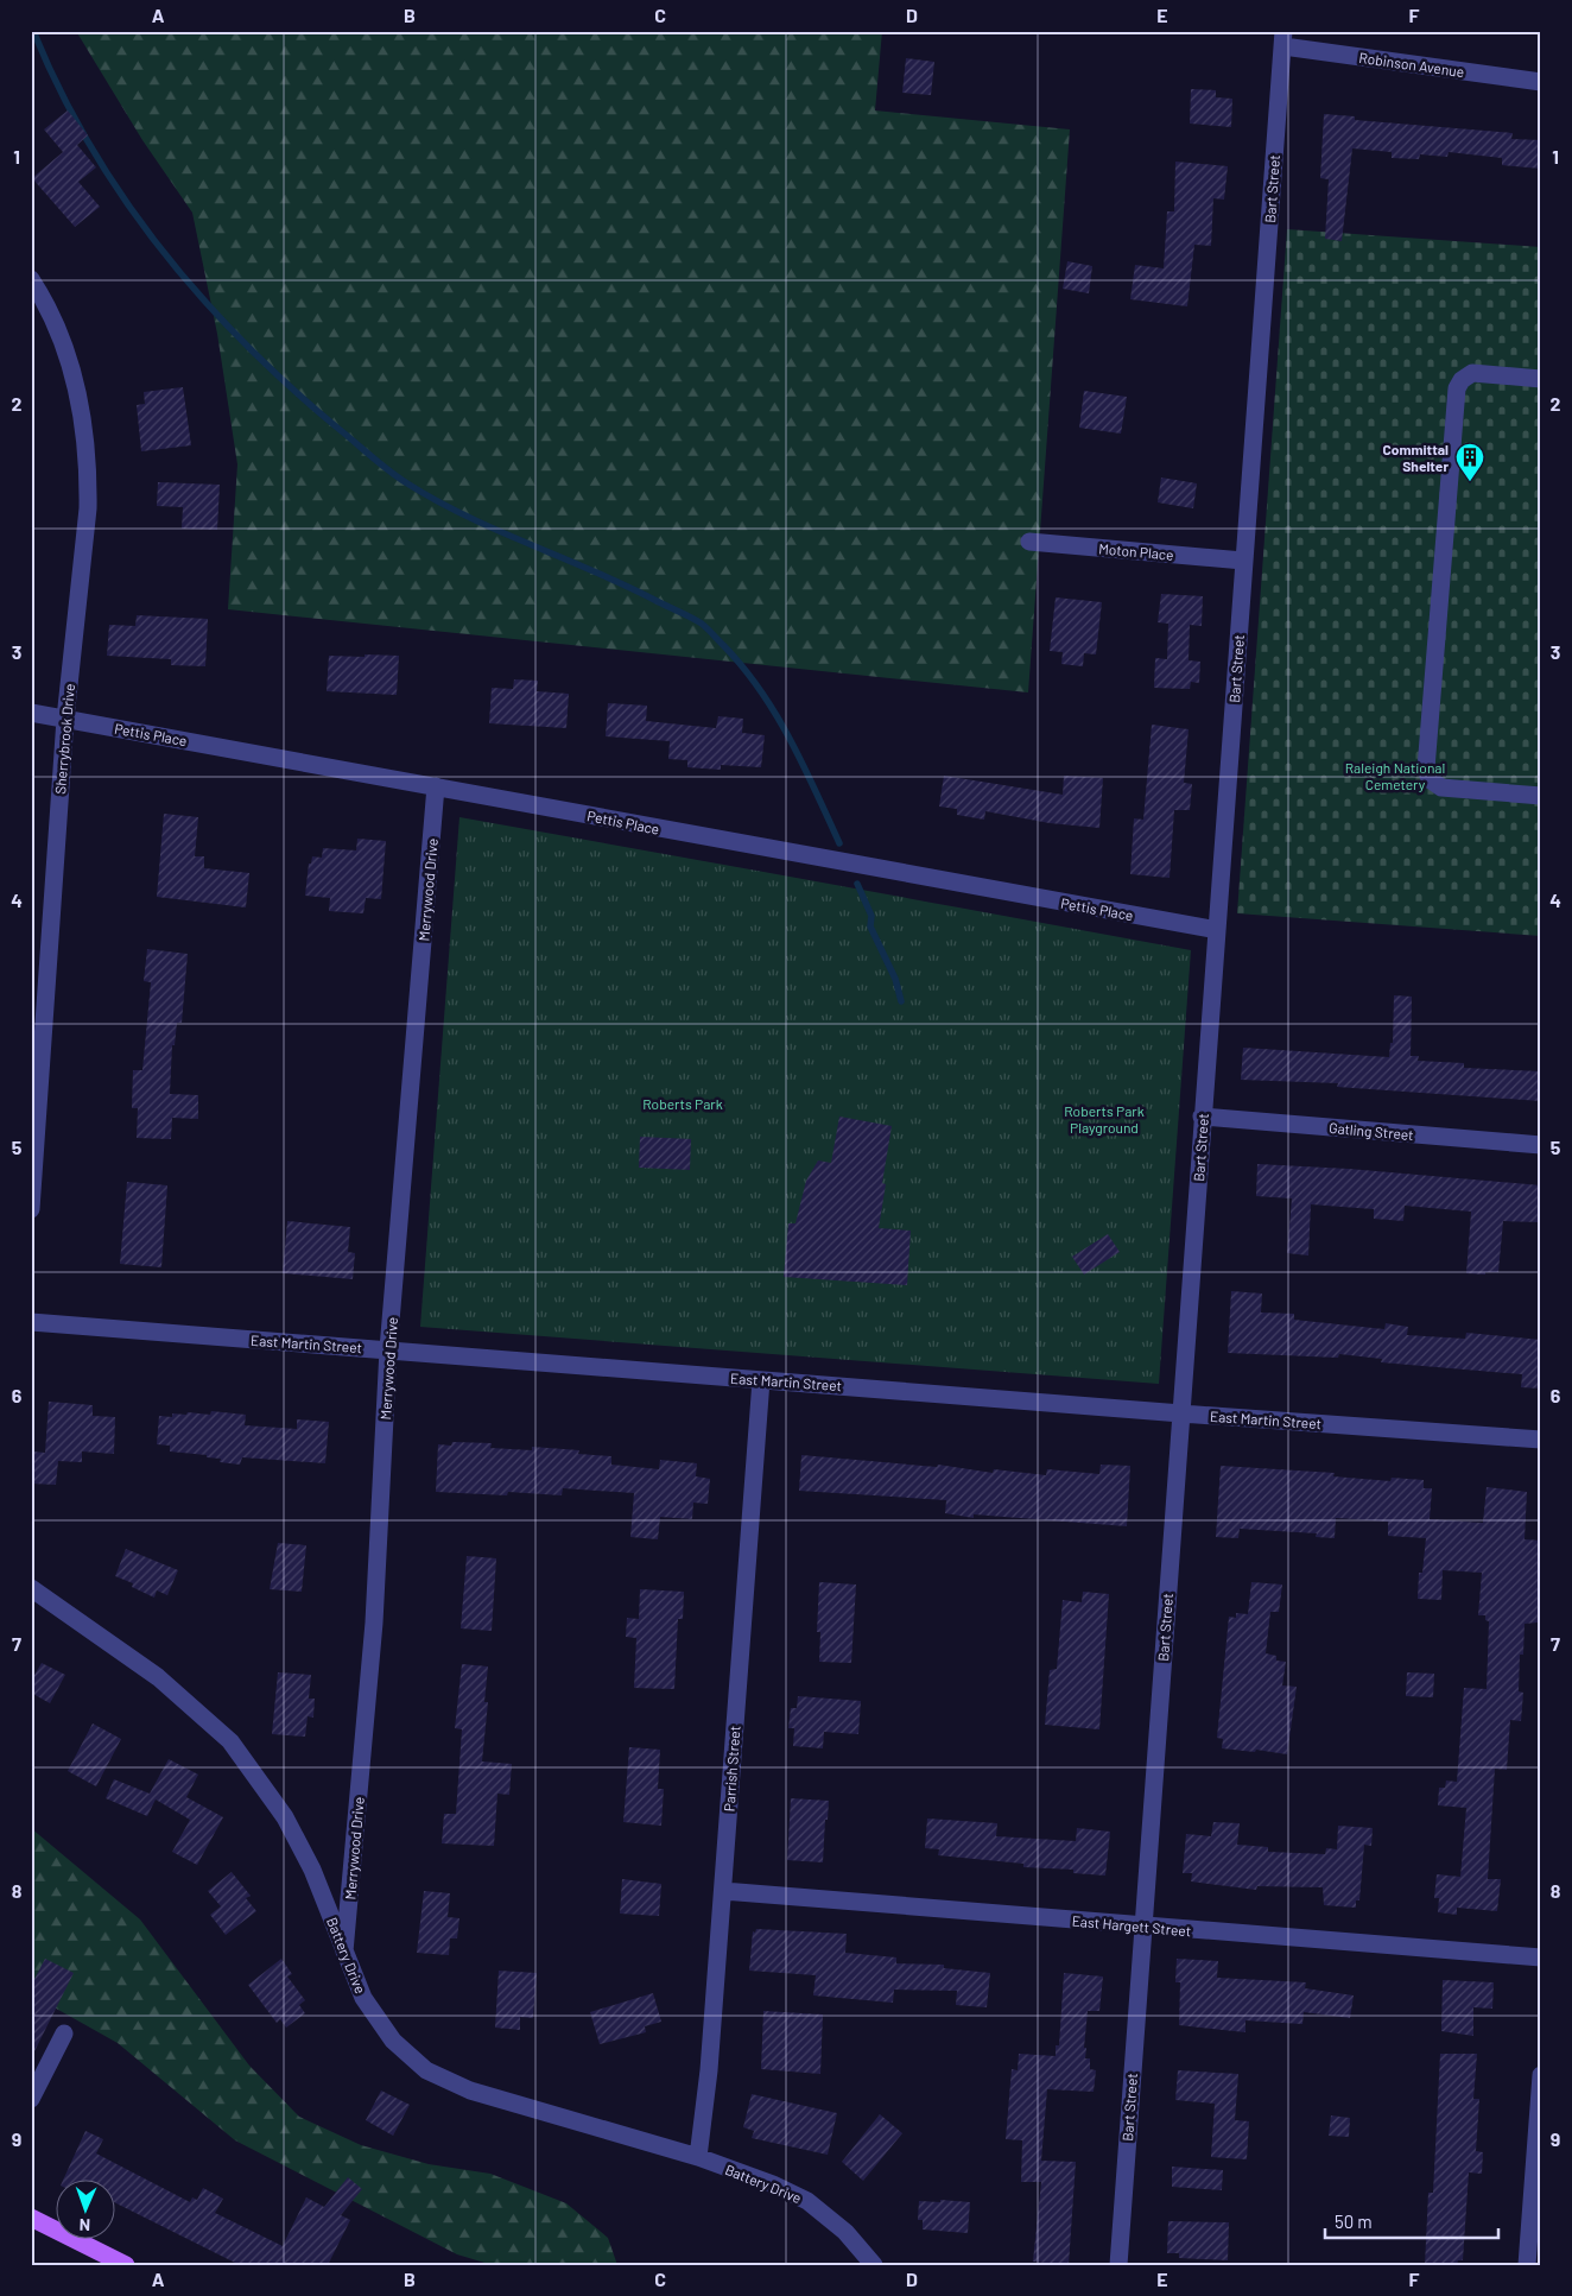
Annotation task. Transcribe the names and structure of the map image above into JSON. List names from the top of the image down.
{
  "streets": {
    "street": [
      "Robinson Avenue",
      "Bart Street",
      "Moton Place",
      "Pettis Place",
      "Sherrybrook Drive",
      "Merrywood Drive",
      "Gatling Street",
      "East Martin Street",
      "Parrish Street",
      "East Hargett Street",
      "Battery Drive"
    ]
  },
  "crossings": [
    ["Robinson Avenue", "Bart Street"],
    ["Bart Street", "Moton Place"],
    ["Bart Street", "Pettis Place"],
    ["Bart Street", "Gatling Street"],
    ["Bart Street", "East Martin Street"],
    ["Bart Street", "East Hargett Street"],
    ["Pettis Place", "Sherrybrook Drive"],
    ["Pettis Place", "Merrywood Drive"],
    ["Merrywood Drive", "East Martin Street"],
    ["Merrywood Drive", "Battery Drive"],
    ["East Martin Street", "Parrish Street"],
    ["Parrish Street", "East Hargett Street"],
    ["Parrish Street", "Battery Drive"]
  ],
  "parks": ["Raleigh National Cemetery", "Roberts Park", "Roberts Park Playground"],
  "places": {
    "building": ["Committal Shelter"]
  },
  "scale_bar": "50 m",
  "north": "bottom",
  "grid": {
    "columns": [
      "A",
      "B",
      "C",
      "D",
      "E",
      "F"
    ],
    "rows": [
      "1",
      "2",
      "3",
      "4",
      "5",
      "6",
      "7",
      "8",
      "9"
    ]
  }
}
